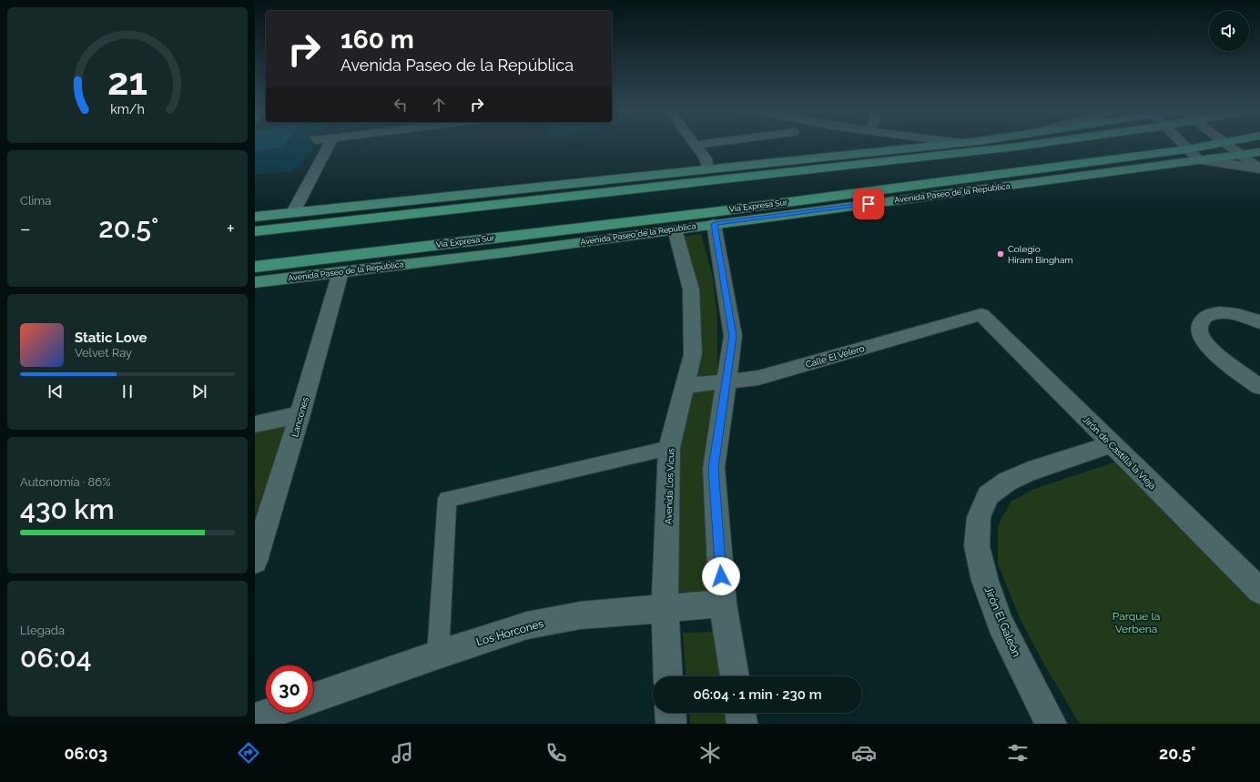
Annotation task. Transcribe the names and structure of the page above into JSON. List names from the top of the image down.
{
  "streets": {
    "highway": ["Via Expresa Sur"],
    "main road": ["Avenida Paseo de la República"],
    "street": [
      "Calle El Velero",
      "Lancones",
      "Jirón de Castilla la Vieja",
      "Avenida Los Vicus",
      "Jirón El Galeón",
      "Los Horcones"
    ]
  },
  "crossings": [
    ["Avenida Paseo de la República", "Lancones"],
    ["Avenida Paseo de la República", "Avenida Los Vicus"],
    ["Calle El Velero", "Jirón de Castilla la Vieja"],
    ["Calle El Velero", "Avenida Los Vicus"],
    ["Jirón de Castilla la Vieja", "Jirón El Galeón"],
    ["Avenida Los Vicus", "Los Horcones"]
  ],
  "parks": ["Parque la Verbena"],
  "places": ["Colegio Hiram Bingham"],
  "page": {
    "turn": ["160 m", "Avenida Paseo de la República"],
    "tile": [
      "Clima",
      ["Autonomía · 86%", "430 km"],
      ["Llegada", "06:04"]
    ],
    "heat": ["−", "20.5°", "+"],
    "song": ["Static Love", "Velvet Ray"],
    "limit": "30",
    "trip": "06:04 · 1 min · 230 m",
    "tabs": ["06:03", "20.5°"],
    "gauge": ["21", "km/h"]
  }
}
